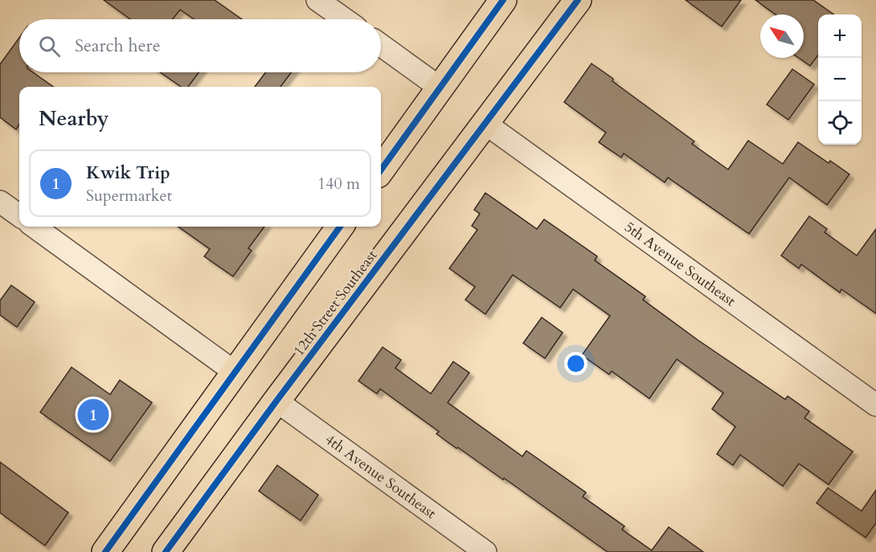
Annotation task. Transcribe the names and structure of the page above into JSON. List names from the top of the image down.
{
  "streets": {
    "main road": ["12th Street Southeast"],
    "street": ["5th Avenue Southeast", "4th Avenue Southeast"]
  },
  "crossings": [
    ["5th Avenue Southeast", "12th Street Southeast"],
    ["12th Street Southeast", "4th Avenue Southeast"]
  ],
  "north": "top left",
  "page": {
    "map_buttons": ["+", "−"],
    "search": "Search here",
    "heading": "Nearby",
    "list": [
      {
        "mark": "1",
        "name": "Kwik Trip",
        "note": "Supermarket",
        "value": "140 m"
      }
    ],
    "pins": "1"
  }
}
